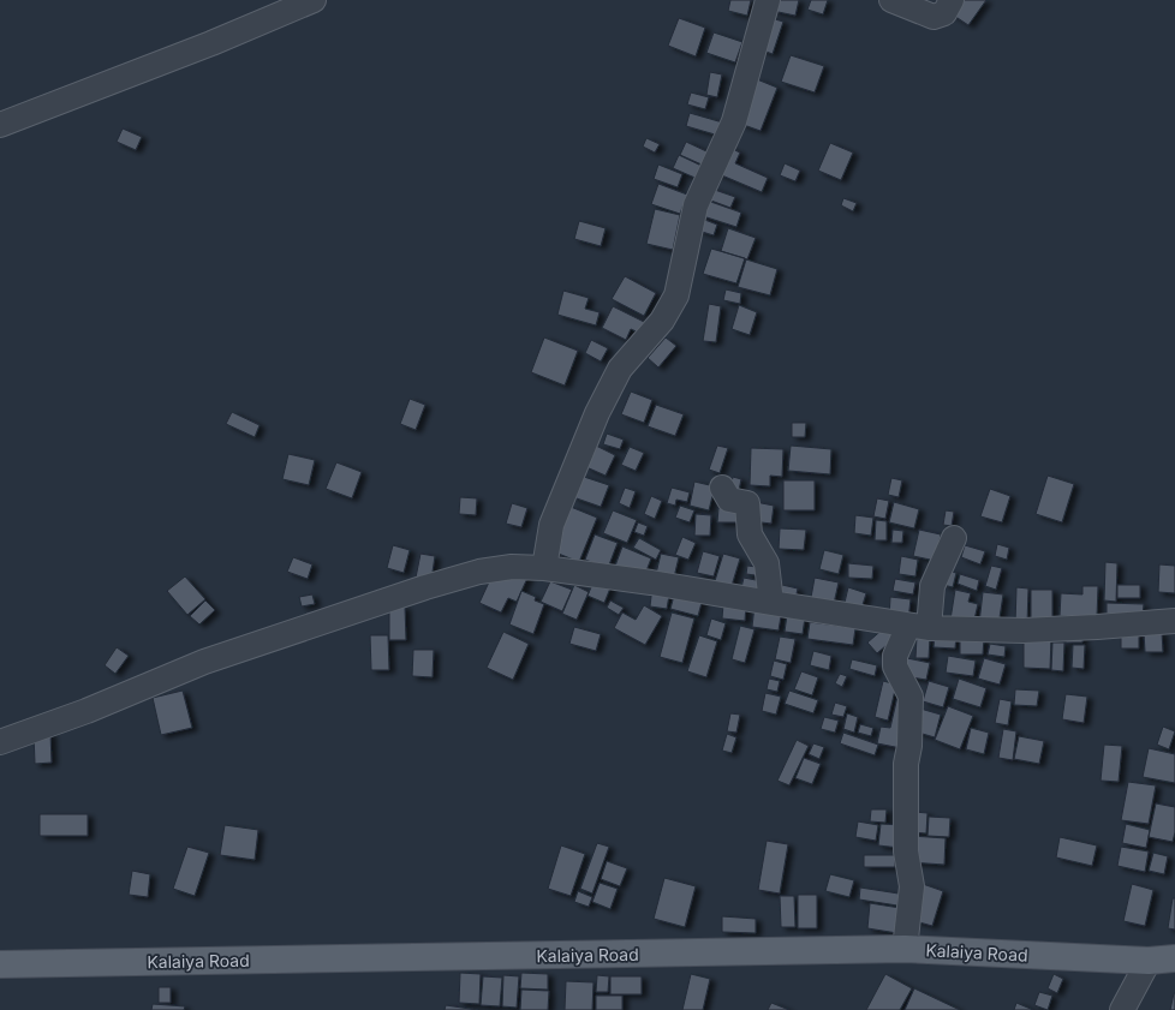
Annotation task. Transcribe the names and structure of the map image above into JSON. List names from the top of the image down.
{
  "streets": {
    "main road": ["Kalaiya Road"]
  }
}
